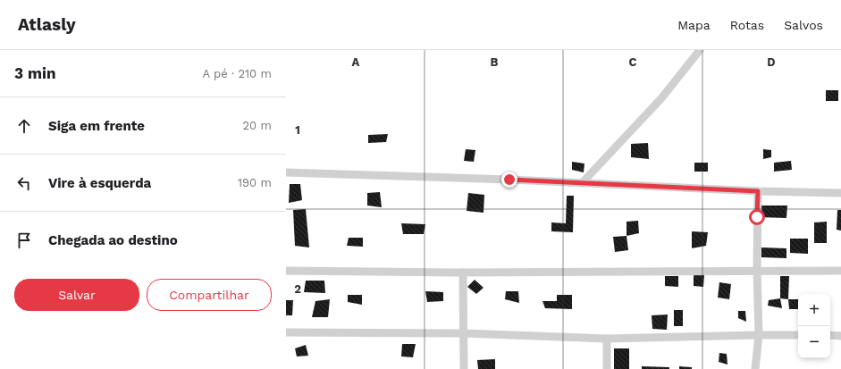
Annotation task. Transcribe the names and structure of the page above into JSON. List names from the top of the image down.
{
  "page": {
    "header": "Atlasly",
    "nav": ["Mapa", "Rotas", "Salvos"],
    "heading": ["3 min", "A pé · 210 m"],
    "list": [
      ["Siga em frente", "20 m"],
      ["Vire à esquerda", "190 m"],
      "Chegada ao destino"
    ],
    "buttons": ["Salvar", "Compartilhar"],
    "map_buttons": ["+", "−"]
  },
  "grid": {
    "columns": [
      "A",
      "B",
      "C",
      "D"
    ],
    "rows": ["1", "2"]
  }
}
